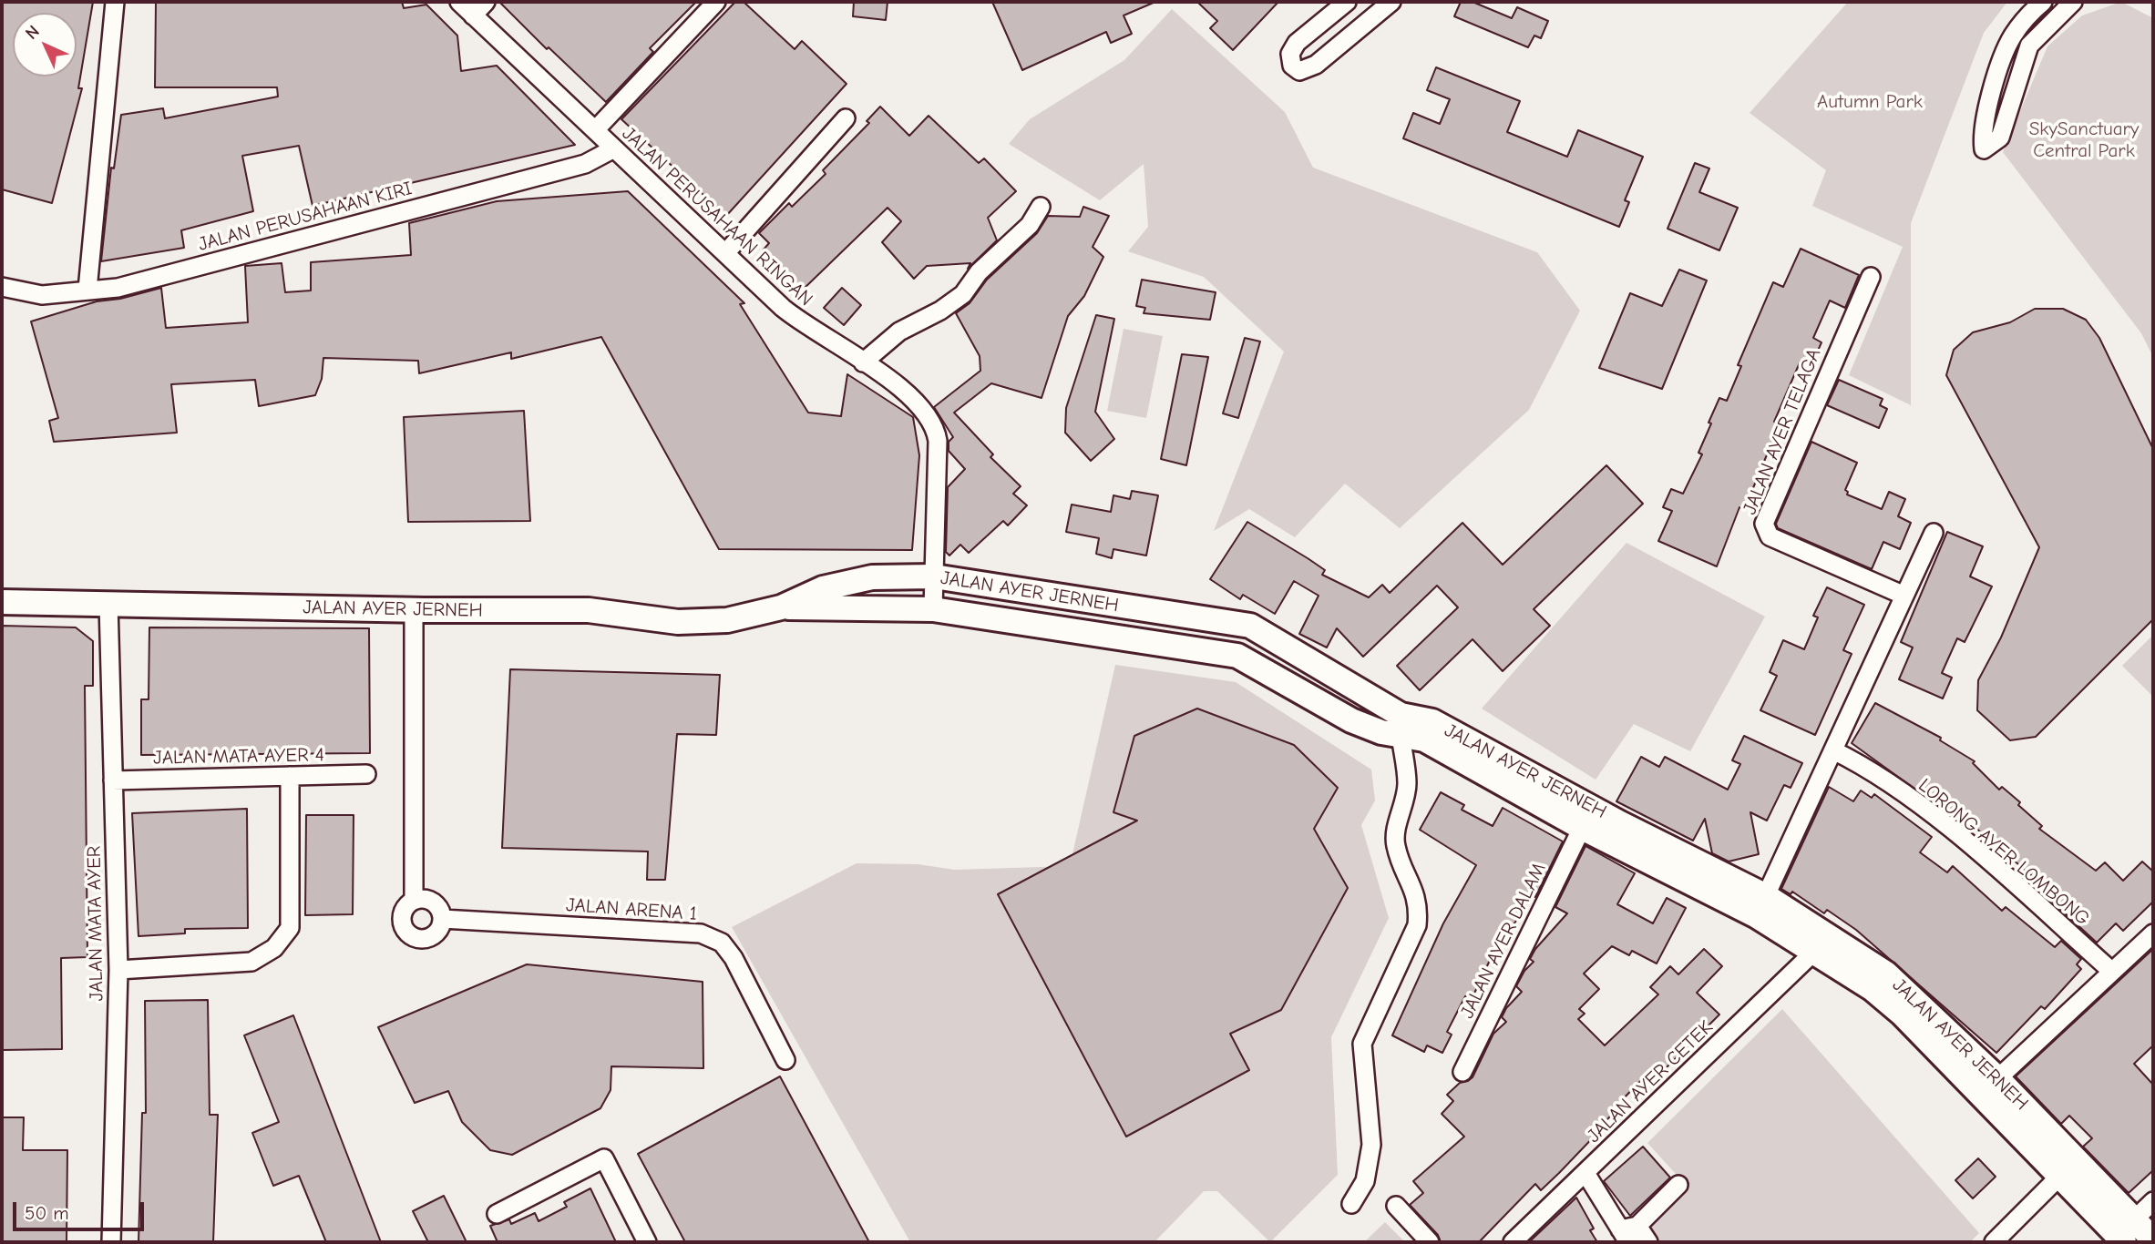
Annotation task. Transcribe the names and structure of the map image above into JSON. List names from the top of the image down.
{
  "streets": {
    "main road": ["JALAN AYER JERNEH"],
    "street": [
      "JALAN PERUSAHAAN KIRI",
      "JALAN PERUSAHAAN RINGAN",
      "JALAN AYER TELAGA",
      "JALAN MATA AYER 4",
      "LORONG AYER LOMBONG",
      "JALAN ARENA 1",
      "JALAN MATA AYER",
      "JALAN AYER DALAM",
      "JALAN AYER CETEK"
    ]
  },
  "crossings": [
    ["JALAN PERUSAHAAN KIRI", "JALAN PERUSAHAAN RINGAN"],
    ["JALAN PERUSAHAAN RINGAN", "JALAN AYER JERNEH"],
    ["JALAN AYER JERNEH", "JALAN MATA AYER"],
    ["JALAN AYER JERNEH", "JALAN AYER DALAM"],
    ["JALAN AYER JERNEH", "JALAN AYER CETEK"],
    ["JALAN MATA AYER 4", "JALAN MATA AYER"]
  ],
  "parks": ["Autumn Park", "SkySanctuary Central Park"],
  "scale_bar": "50 m",
  "north": "top left"
}
